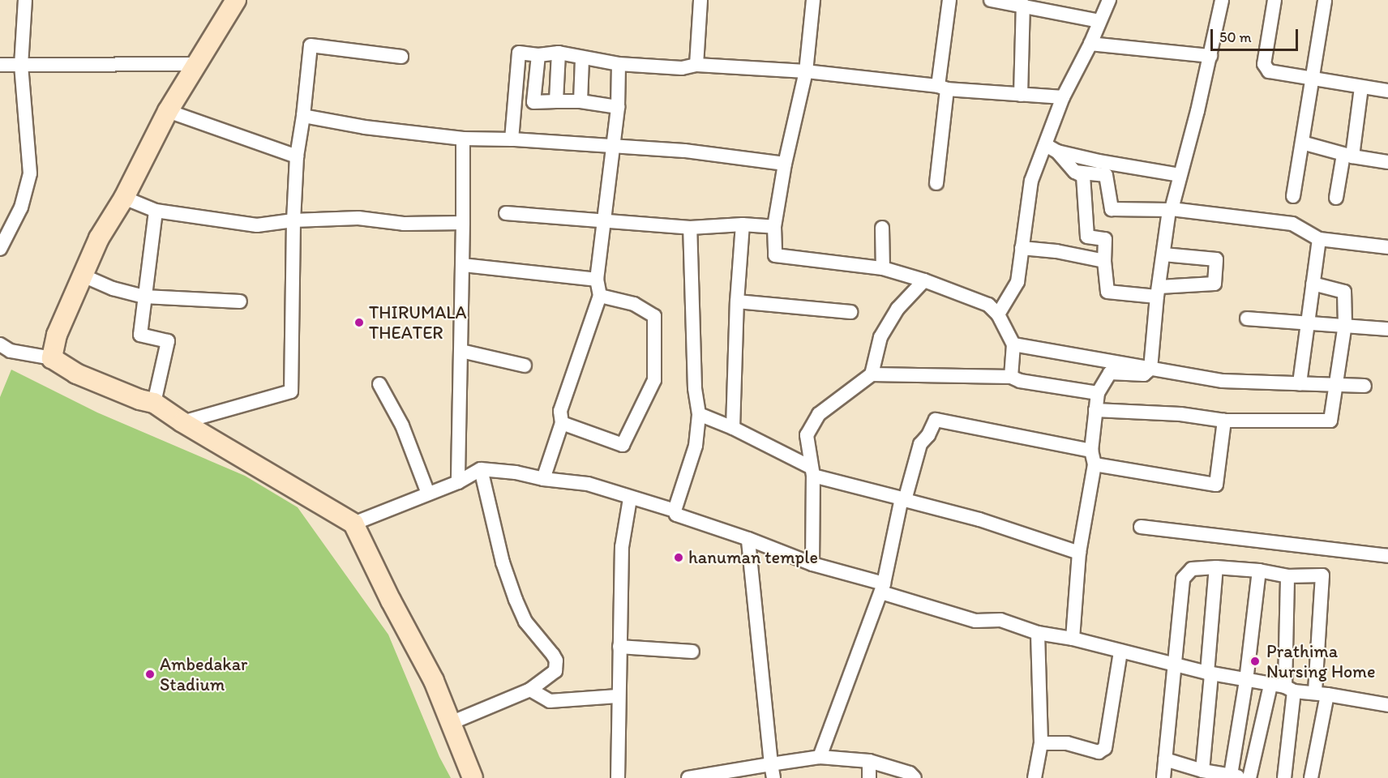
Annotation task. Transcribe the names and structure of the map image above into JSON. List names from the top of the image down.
{
  "places": [
    "THIRUMALA THEATER",
    "hanuman temple",
    "Prathima Nursing Home",
    "Ambedakar Stadium"
  ],
  "scale_bar": "50 m"
}
